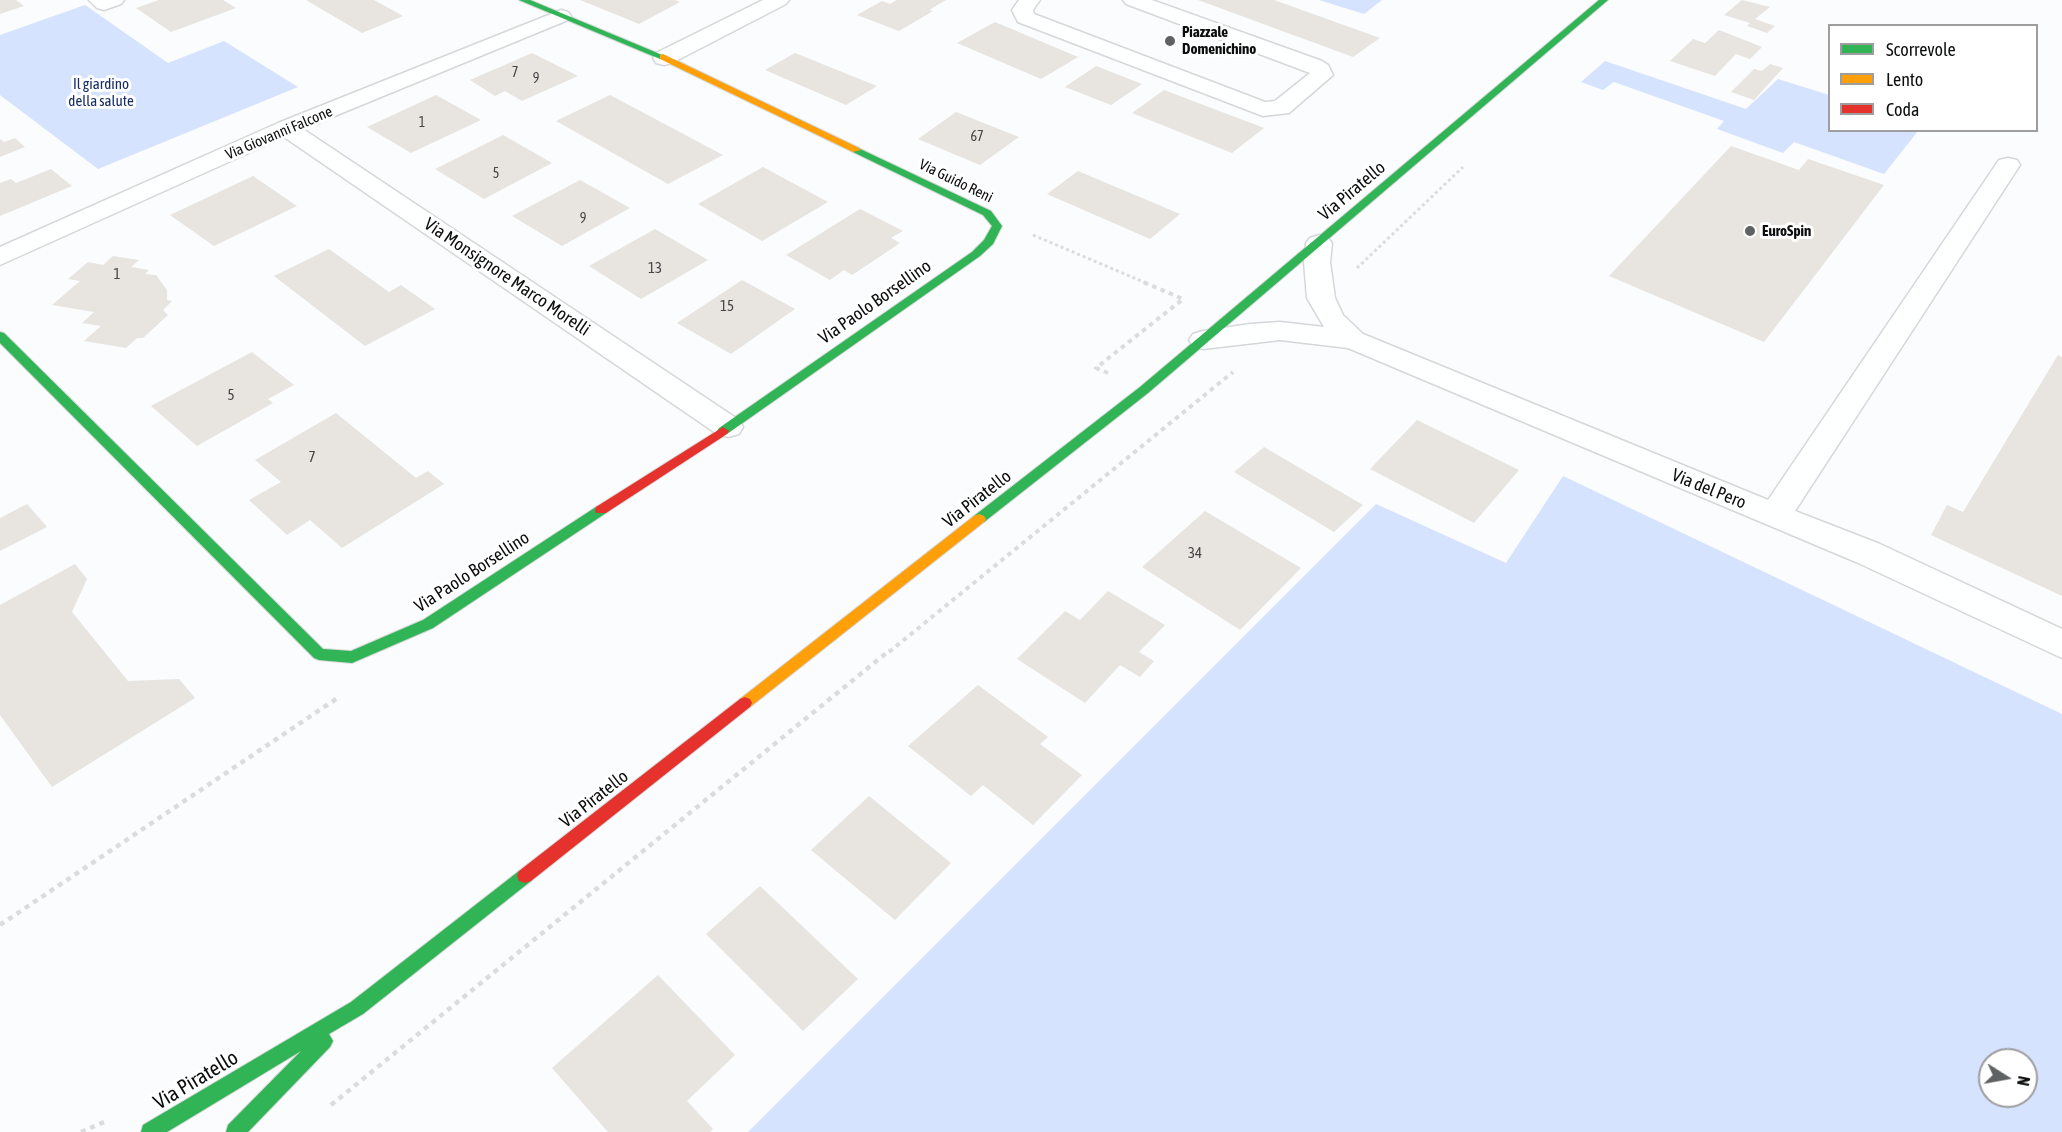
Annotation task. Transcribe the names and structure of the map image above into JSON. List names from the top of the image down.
{
  "streets": {
    "street": [
      "Via Giovanni Falcone",
      "Via Guido Reni",
      "Via Piratello",
      "Via Monsignore Marco Morelli",
      "Via Paolo Borsellino",
      "Via del Pero"
    ]
  },
  "crossings": [
    ["Via Giovanni Falcone", "Via Guido Reni"],
    ["Via Giovanni Falcone", "Via Monsignore Marco Morelli"],
    ["Via Guido Reni", "Via Piratello"],
    ["Via Guido Reni", "Via Paolo Borsellino"],
    ["Via Piratello", "Via del Pero"],
    ["Via Monsignore Marco Morelli", "Via Paolo Borsellino"]
  ],
  "parks": ["Il giardino della salute"],
  "places": ["Piazzale Domenichino", "EuroSpin"],
  "house_numbers": [
    "7",
    "9",
    "1",
    "67",
    "5",
    "9",
    "13",
    "1",
    "15",
    "5",
    "7",
    "34"
  ],
  "legend": ["Scorrevole", "Lento", "Coda"],
  "north": "right"
}
